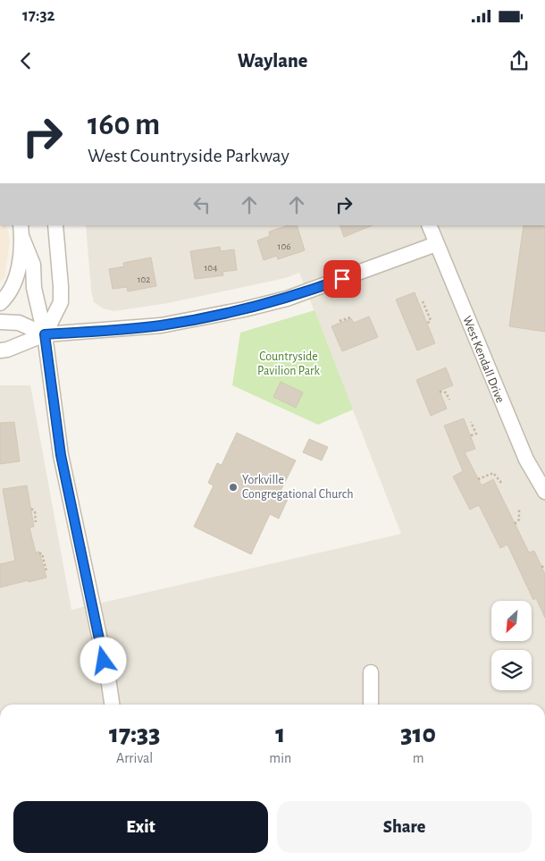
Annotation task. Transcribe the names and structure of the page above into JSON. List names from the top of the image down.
{
  "streets": {
    "street": ["West Kendall Drive"]
  },
  "parks": ["Countryside Pavilion Park"],
  "places": ["Yorkville Congregational Church"],
  "house_numbers": ["106", "104", "102"],
  "north": "bottom left",
  "page": {
    "status": "17:32",
    "header": "Waylane",
    "turn": ["160 m", "West Countryside Parkway"],
    "eta": [
      "17:33",
      "Arrival",
      "1",
      "min",
      "310",
      "m"
    ],
    "buttons": ["Exit", "Share"]
  }
}
